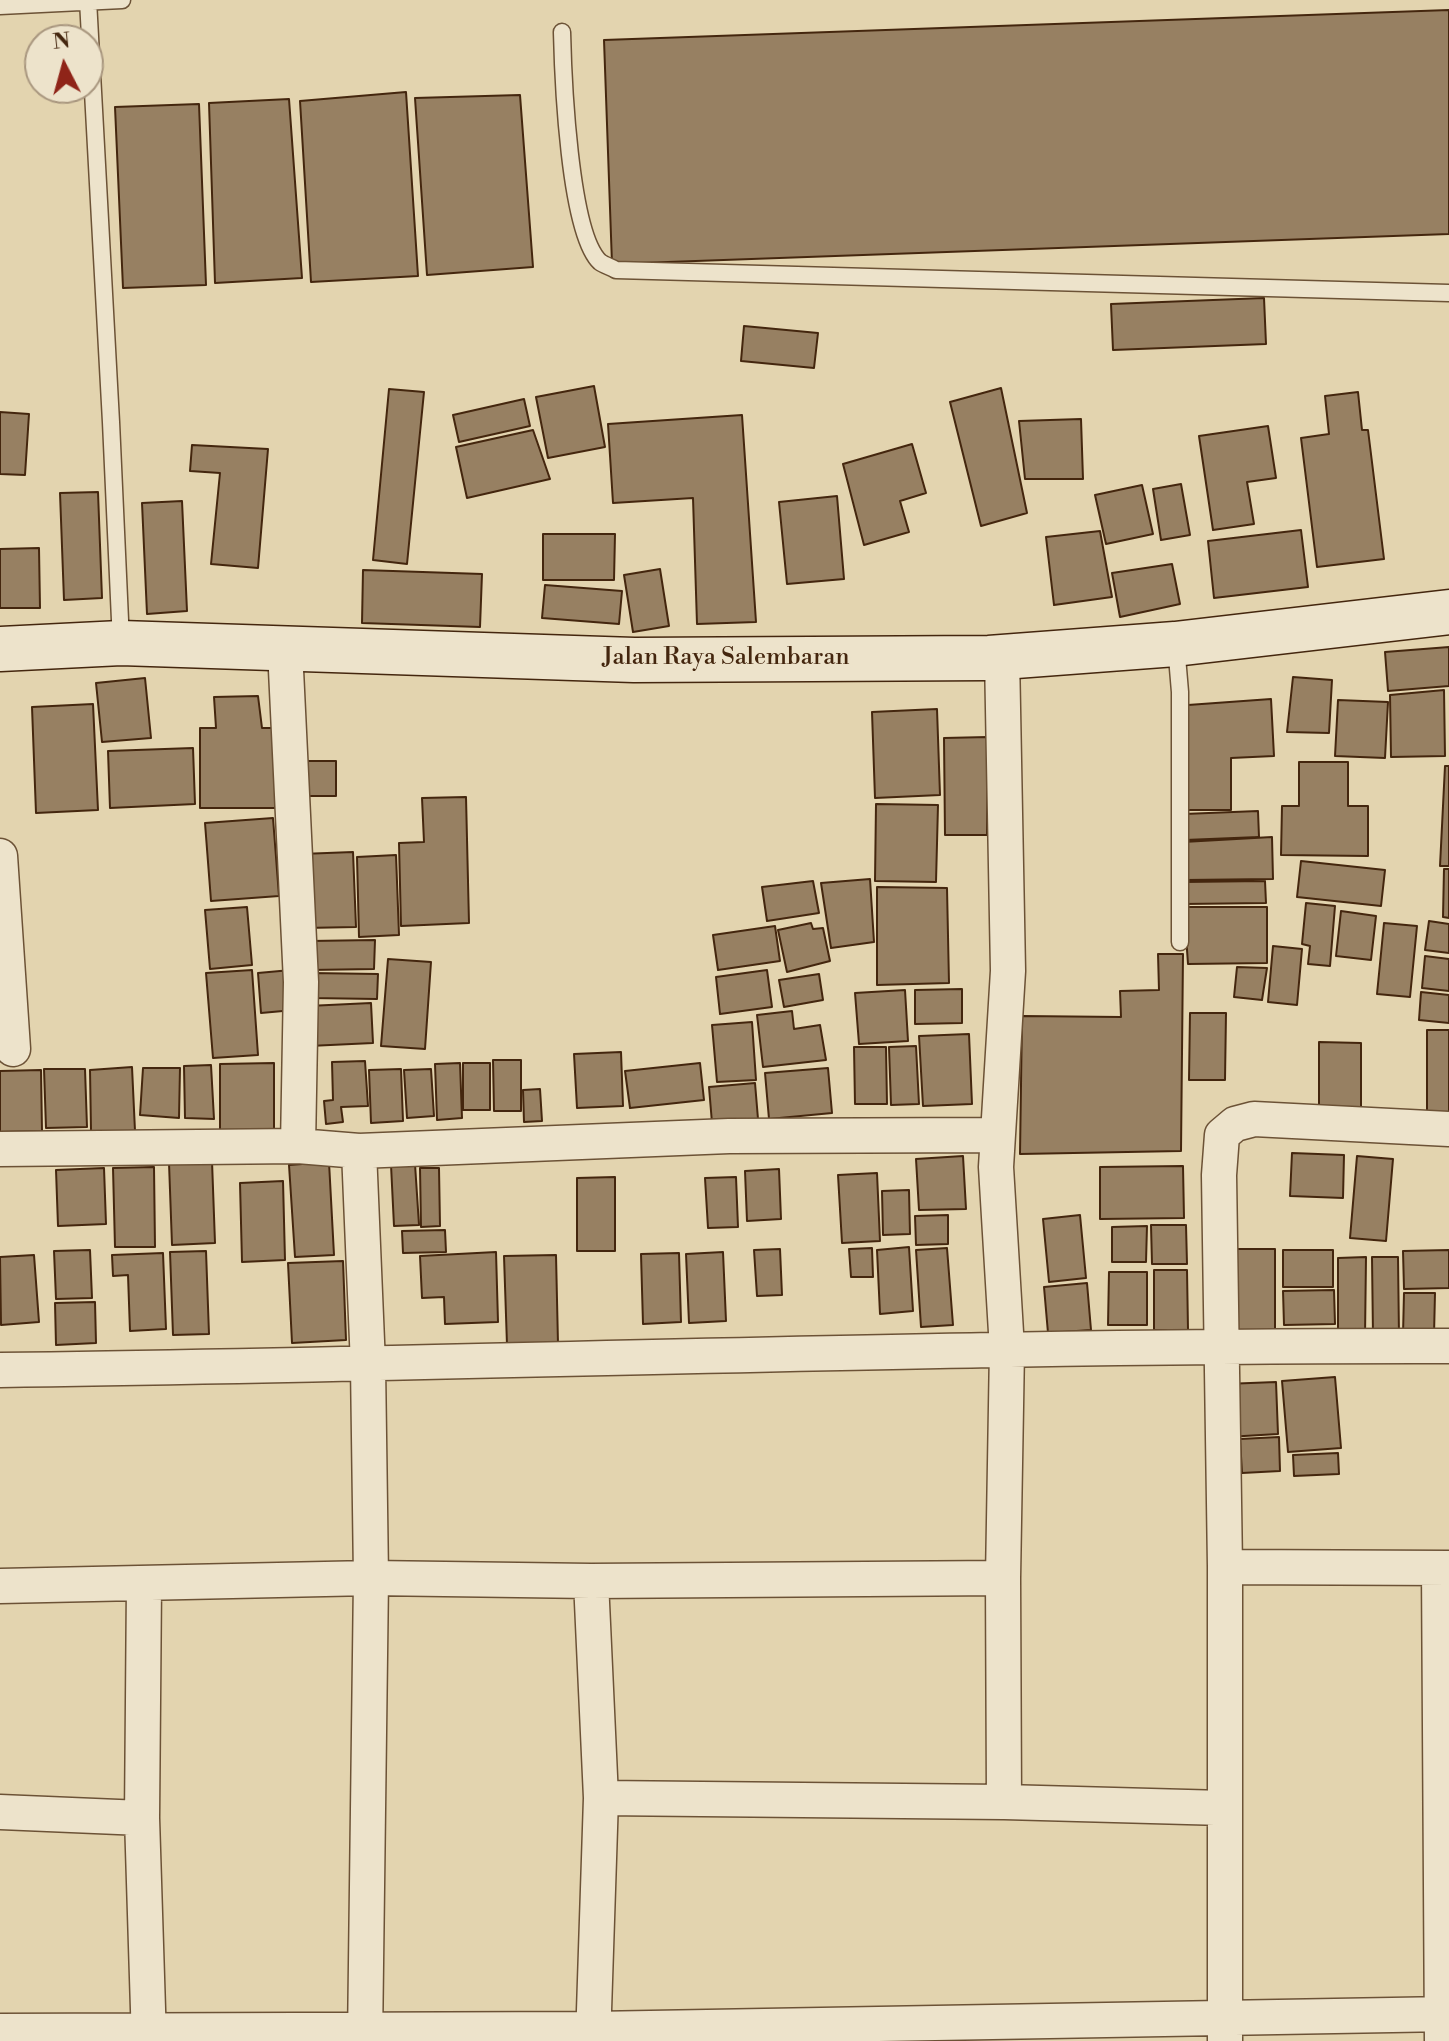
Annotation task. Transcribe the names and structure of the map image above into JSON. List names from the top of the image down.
{
  "streets": {
    "main road": ["Jalan Raya Salembaran"]
  },
  "north": "top"
}
